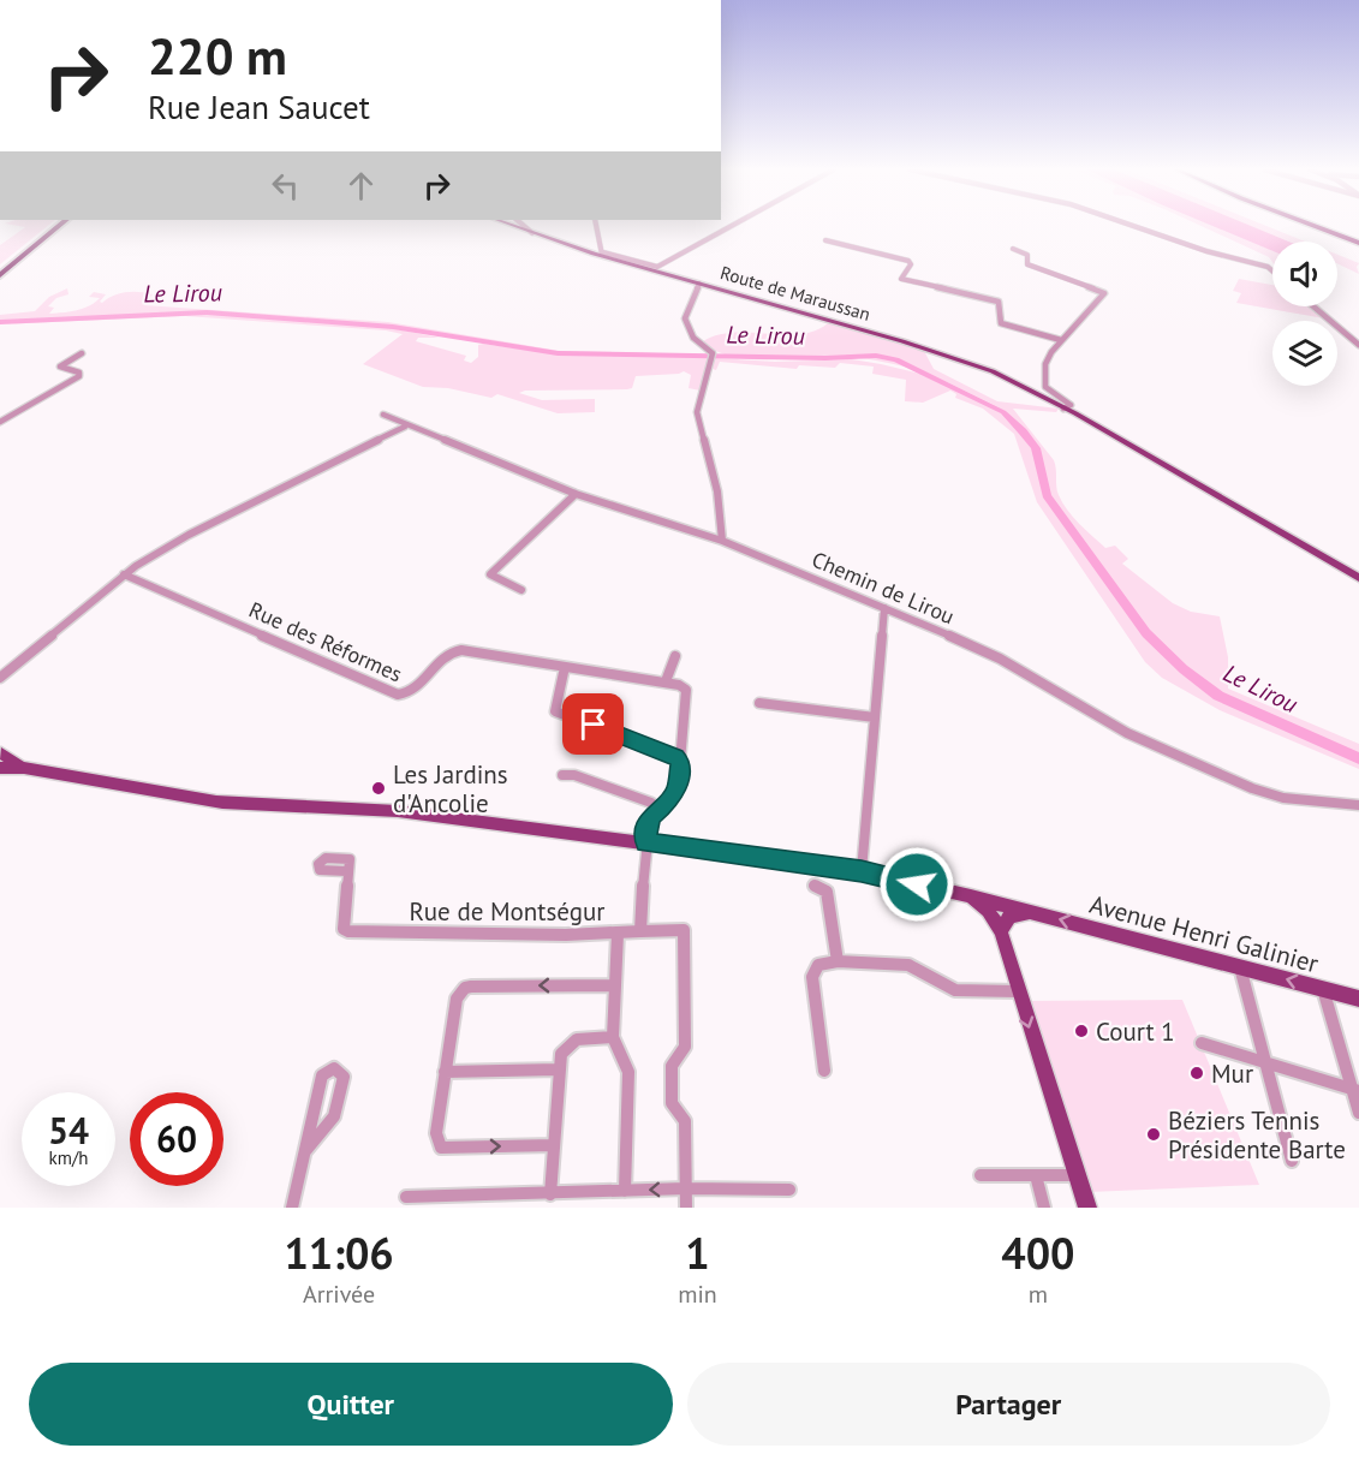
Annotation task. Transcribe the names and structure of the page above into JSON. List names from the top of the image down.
{
  "streets": {
    "main road": ["Route de Maraussan", "Avenue Henri Galinier"],
    "street": ["Chemin de Lirou", "Rue des Réformes", "Rue de Montségur"]
  },
  "water": ["Le Lirou"],
  "places": [
    "Les Jardins d'Ancolie",
    "Court 1",
    "Mur",
    "Béziers Tennis Présidente Barte"
  ],
  "page": {
    "turn": ["220 m", "Rue Jean Saucet"],
    "speed": "54 km/h",
    "limit": "60",
    "eta": [
      "11:06",
      "Arrivée",
      "1",
      "min",
      "400",
      "m"
    ],
    "buttons": ["Quitter", "Partager"]
  }
}
